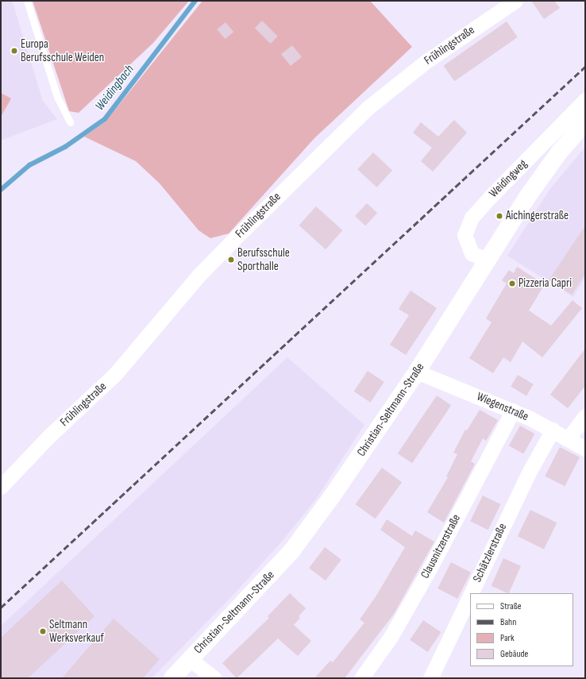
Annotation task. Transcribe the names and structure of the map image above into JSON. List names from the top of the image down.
{
  "streets": {
    "main road": ["Christian-Seltmann-Straße"],
    "street": [
      "Frühlingstraße",
      "Weidingweg",
      "Wiegenstraße",
      "Clausnitzerstraße",
      "Schätzlerstraße"
    ]
  },
  "crossings": [
    ["Weidingweg", "Christian-Seltmann-Straße"],
    ["Wiegenstraße", "Christian-Seltmann-Straße"],
    ["Wiegenstraße", "Clausnitzerstraße"],
    ["Wiegenstraße", "Schätzlerstraße"]
  ],
  "water": ["Weidingbach"],
  "places": [
    "Europa Berufsschule Weiden",
    "Aichingerstraße",
    "Berufsschule Sporthalle",
    "Pizzeria Capri",
    "Seltmann Werksverkauf"
  ],
  "legend": [
    "Straße",
    "Bahn",
    "Park",
    "Gebäude"
  ]
}
